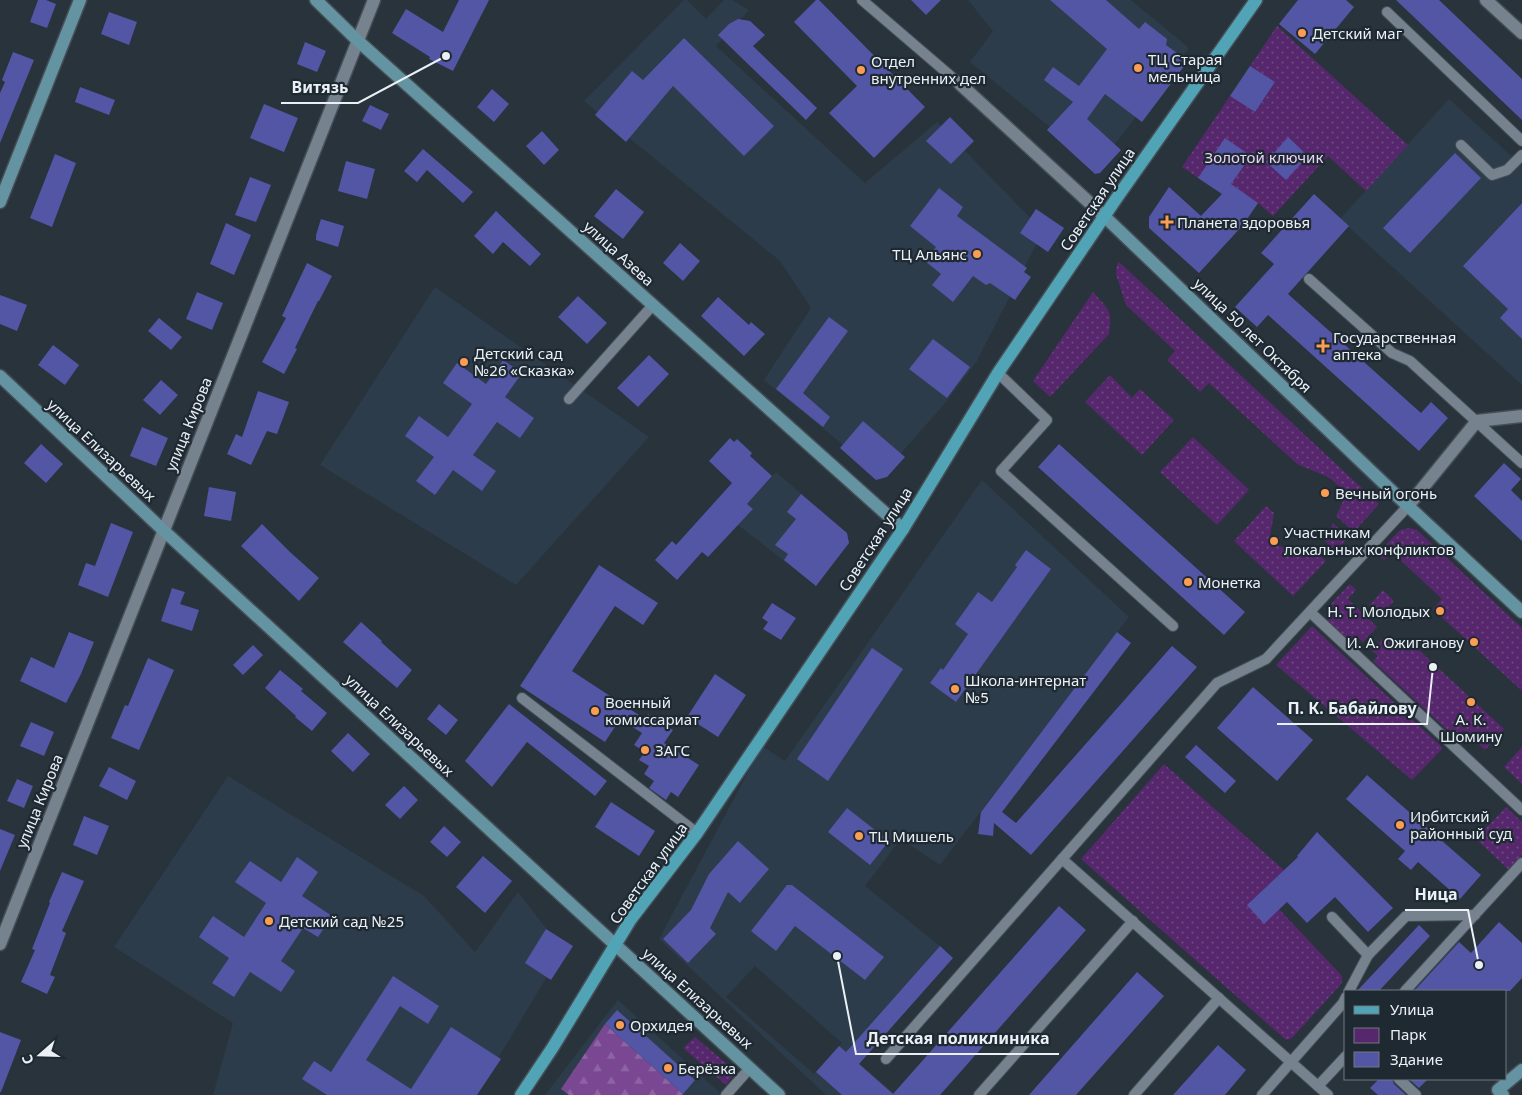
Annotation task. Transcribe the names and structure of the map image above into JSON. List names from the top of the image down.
{
  "streets": {
    "main road": ["Советская улица"],
    "street": [
      "улица Азева",
      "улица 50 лет Октября",
      "улица Кирова",
      "улица Елизарьевых"
    ]
  },
  "crossings": [
    ["Советская улица", "улица Азева"],
    ["Советская улица", "улица 50 лет Октября"],
    ["Советская улица", "улица Елизарьевых"],
    ["улица Азева", "улица Кирова"],
    ["улица Кирова", "улица Елизарьевых"]
  ],
  "parks": ["Золотой ключик"],
  "places": {
    "other": [
      "Детский маг",
      "Витязь",
      "ТЦ Старая мельница",
      "Отдел внутренних дел",
      "ТЦ Альянс",
      "Детский сад №26 «Сказка»",
      "Вечный огонь",
      "Участникам локальных конфликтов",
      "Монетка",
      "Н. Т. Молодых",
      "И. А. Ожиганову",
      "П. К. Бабайлову",
      "Школа-интернат №5",
      "А. К. Шомину",
      "Военный комиссариат",
      "ЗАГС",
      "Ирбитский районный суд",
      "ТЦ Мишель",
      "Детский сад №25",
      "Детская поликлиника",
      "Ница",
      "Орхидея",
      "Берёзка"
    ],
    "health": ["Планета здоровья", "Государственная аптека"]
  },
  "legend": ["Улица", "Парк", "Здание"],
  "north": "left"
}
